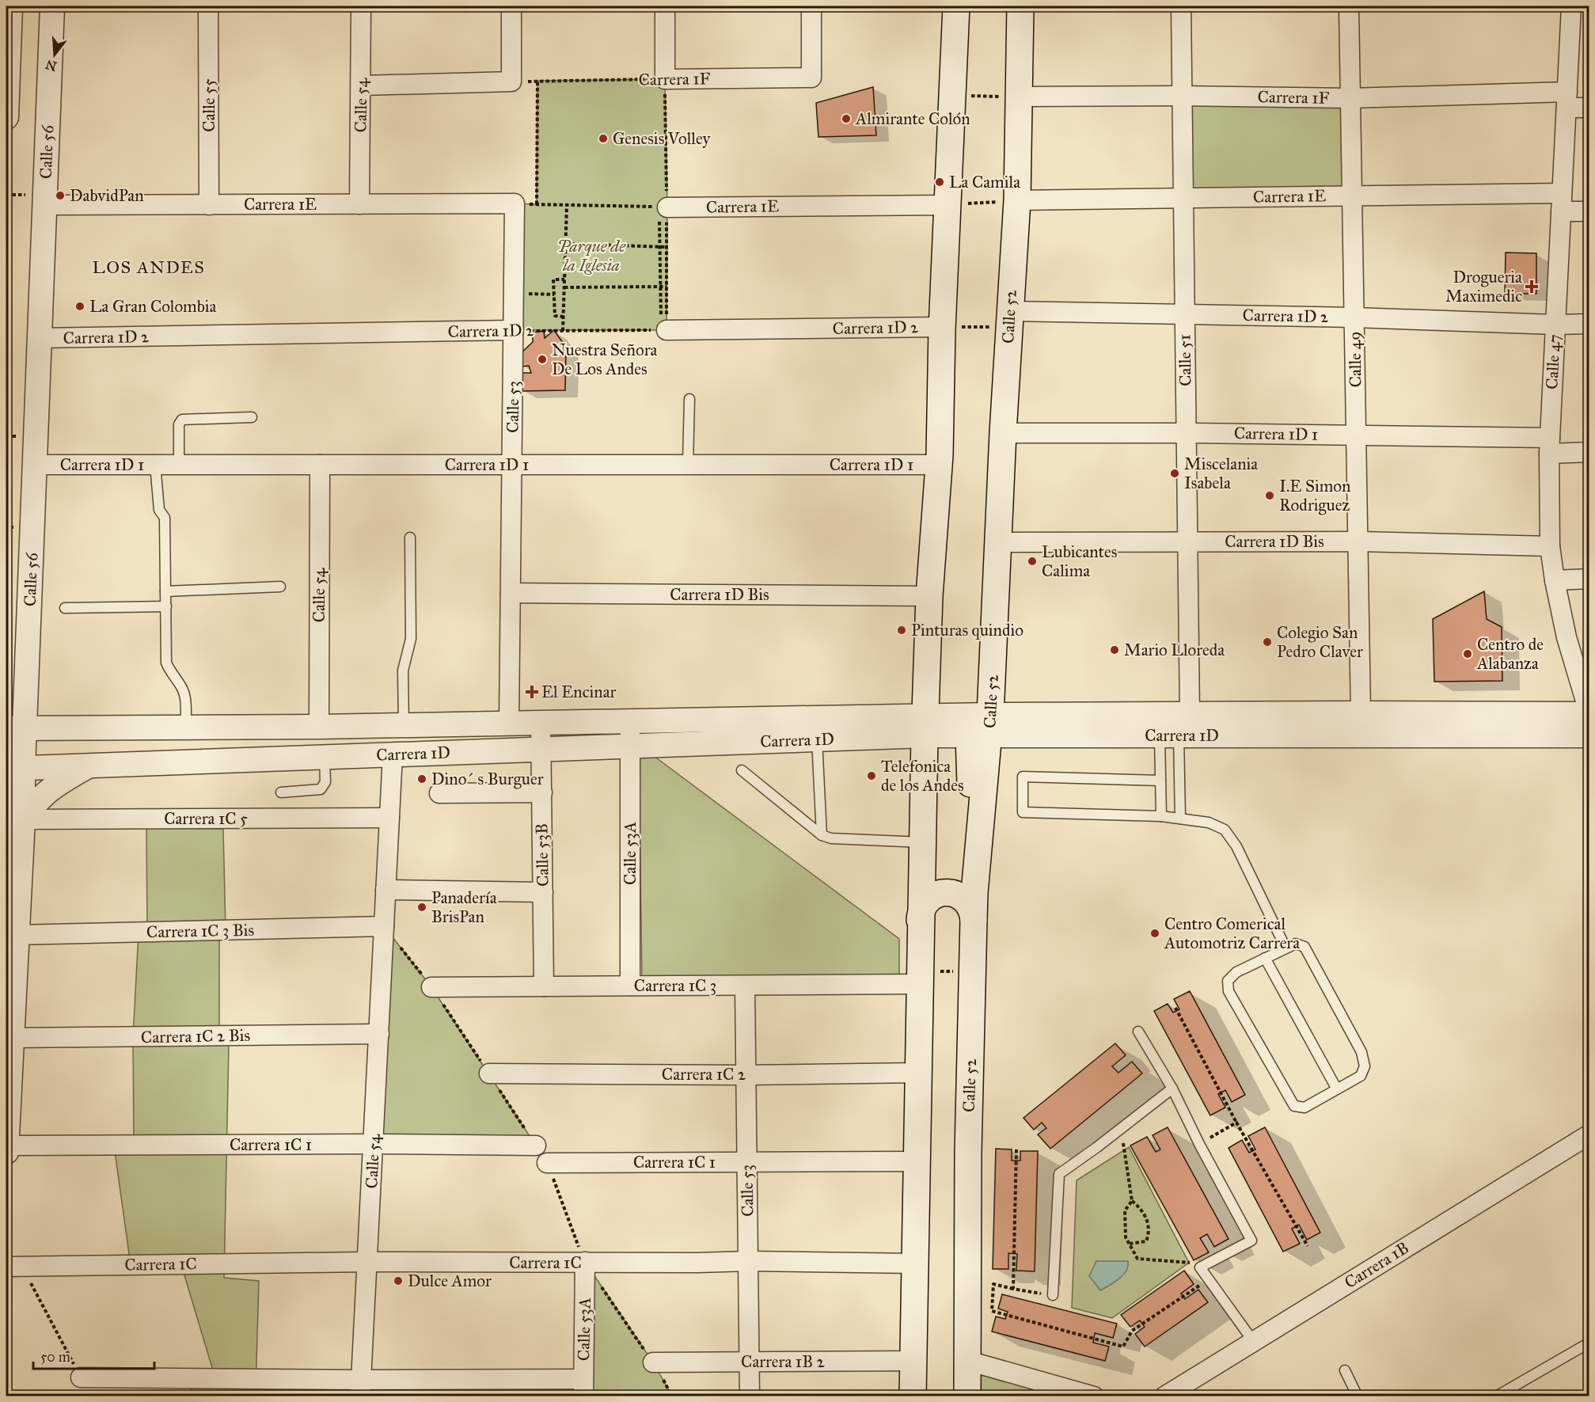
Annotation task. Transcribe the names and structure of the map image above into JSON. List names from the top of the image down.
{
  "streets": {
    "main road": ["Calle 52"],
    "street": [
      "Carrera 1F",
      "Calle 55",
      "Calle 54",
      "Calle 56",
      "Carrera 1E",
      "Carrera 1D 2",
      "Calle 49",
      "Calle 51",
      "Calle 47",
      "Calle 53",
      "Carrera 1D 1",
      "Carrera 1D Bis",
      "Carrera 1D",
      "Carrera 1C 5",
      "Calle 53A",
      "Calle 53B",
      "Carrera 1C 3 Bis",
      "Carrera 1C 3",
      "Carrera 1C 2 Bis",
      "Carrera 1C 2",
      "Carrera 1C 1",
      "Carrera 1C",
      "Carrera 1B",
      "Carrera 1B 2"
    ]
  },
  "crossings": [
    ["Carrera 1F", "Calle 52"],
    ["Carrera 1F", "Calle 49"],
    ["Carrera 1F", "Calle 51"],
    ["Carrera 1F", "Calle 47"],
    ["Calle 55", "Carrera 1E"],
    ["Calle 54", "Carrera 1E"],
    ["Calle 54", "Carrera 1D 1"],
    ["Calle 54", "Carrera 1D"],
    ["Calle 54", "Carrera 1C 5"],
    ["Calle 54", "Carrera 1C 3 Bis"],
    ["Calle 54", "Carrera 1C 2 Bis"],
    ["Calle 54", "Carrera 1C 1"],
    ["Calle 54", "Carrera 1C"],
    ["Calle 56", "Carrera 1E"],
    ["Calle 56", "Carrera 1D 2"],
    ["Calle 56", "Carrera 1D 1"],
    ["Calle 56", "Carrera 1D"],
    ["Calle 56", "Carrera 1C 5"],
    ["Calle 56", "Carrera 1C 3 Bis"],
    ["Calle 56", "Carrera 1C 2 Bis"],
    ["Calle 56", "Carrera 1C 1"],
    ["Carrera 1E", "Calle 52"],
    ["Carrera 1E", "Calle 49"],
    ["Carrera 1E", "Calle 51"],
    ["Carrera 1E", "Calle 47"],
    ["Carrera 1E", "Calle 53"],
    ["Carrera 1D 2", "Calle 52"],
    ["Carrera 1D 2", "Calle 49"],
    ["Carrera 1D 2", "Calle 51"],
    ["Carrera 1D 2", "Calle 47"],
    ["Carrera 1D 2", "Calle 53"],
    ["Calle 52", "Carrera 1D 1"],
    ["Calle 52", "Carrera 1D Bis"],
    ["Calle 52", "Carrera 1D"],
    ["Calle 49", "Carrera 1D 1"],
    ["Calle 49", "Carrera 1D Bis"],
    ["Calle 49", "Carrera 1D"],
    ["Calle 51", "Carrera 1D 1"],
    ["Calle 51", "Carrera 1D Bis"],
    ["Calle 51", "Carrera 1D"],
    ["Calle 47", "Carrera 1D 1"],
    ["Calle 47", "Carrera 1D Bis"],
    ["Calle 47", "Carrera 1D"],
    ["Calle 53", "Carrera 1D 1"],
    ["Calle 53", "Carrera 1D Bis"],
    ["Calle 53", "Carrera 1D"],
    ["Calle 53", "Carrera 1C 3"],
    ["Calle 53", "Carrera 1C 2"],
    ["Calle 53", "Carrera 1C 1"],
    ["Calle 53", "Carrera 1C"],
    ["Calle 53", "Carrera 1B 2"],
    ["Carrera 1D", "Calle 53A"],
    ["Carrera 1D", "Calle 53B"],
    ["Calle 53A", "Carrera 1C 3"],
    ["Calle 53A", "Carrera 1C"],
    ["Calle 53B", "Carrera 1C 3"]
  ],
  "districts": ["LOS ANDES"],
  "parks": ["Parque de la Iglesia"],
  "places": {
    "other": [
      "Almirante Colón",
      "Genesis Volley",
      "La Camila",
      "DabvidPan",
      "La Gran Colombia",
      "Nuestra Señora De Los Andes",
      "Miscelania Isabela",
      "I.E Simon Rodriguez",
      "Lubicantes Calima",
      "Pinturas quindio",
      "Colegio San Pedro Claver",
      "Mario Lloreda",
      "Centro de Alabanza",
      "Telefonica de los Andes",
      "Dino´ s Burguer",
      "Panadería BrisPan",
      "Centro Comerical Automotriz Carrera",
      "Dulce Amor"
    ],
    "health": ["Drogueria Maximedic", "El Encinar"]
  },
  "scale_bar": "50 m",
  "north": "bottom"
}
